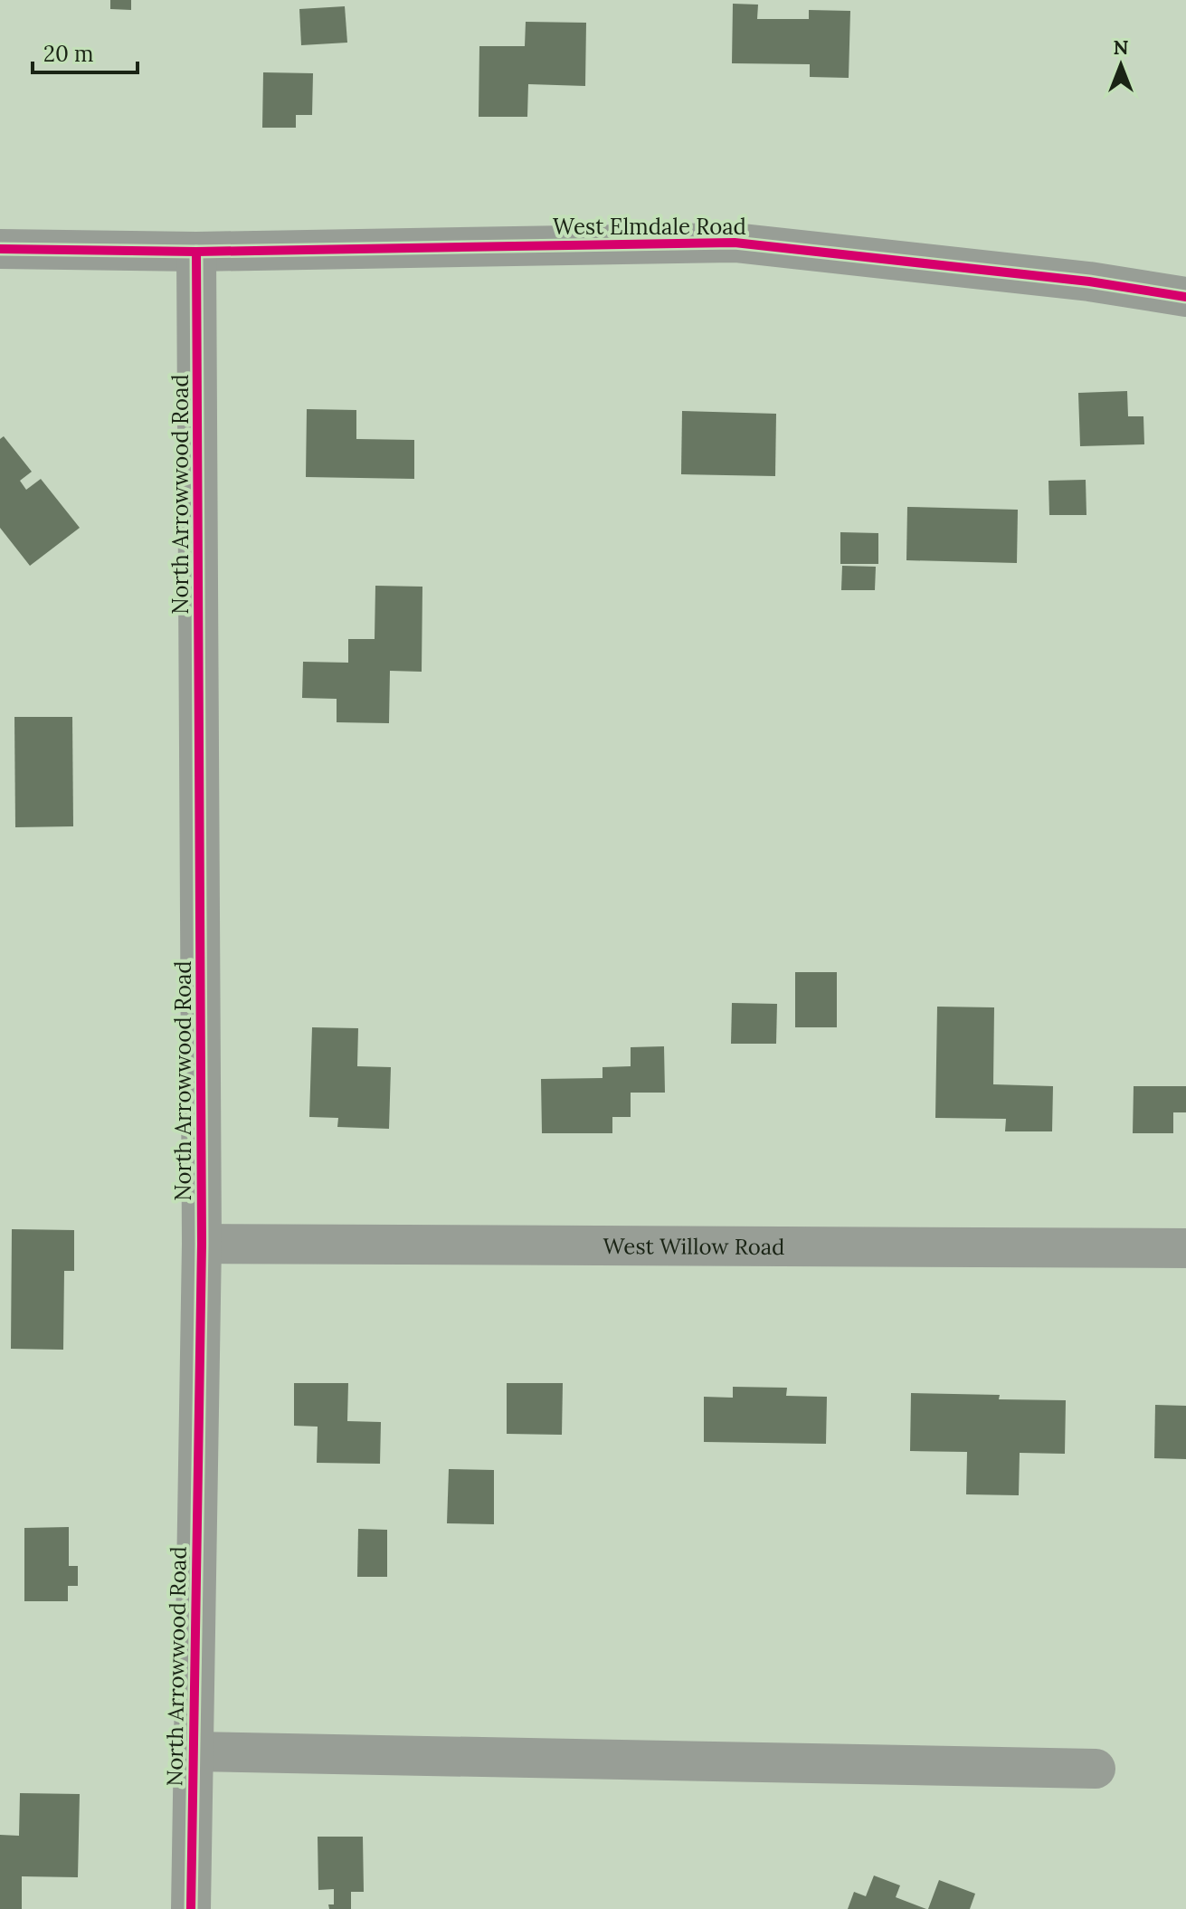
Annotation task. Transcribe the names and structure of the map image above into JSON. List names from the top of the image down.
{
  "streets": {
    "street": ["West Elmdale Road", "North Arrowwood Road", "West Willow Road"]
  },
  "crossings": [
    ["West Elmdale Road", "North Arrowwood Road"],
    ["North Arrowwood Road", "West Willow Road"]
  ],
  "scale_bar": "20 m",
  "north": "top"
}
